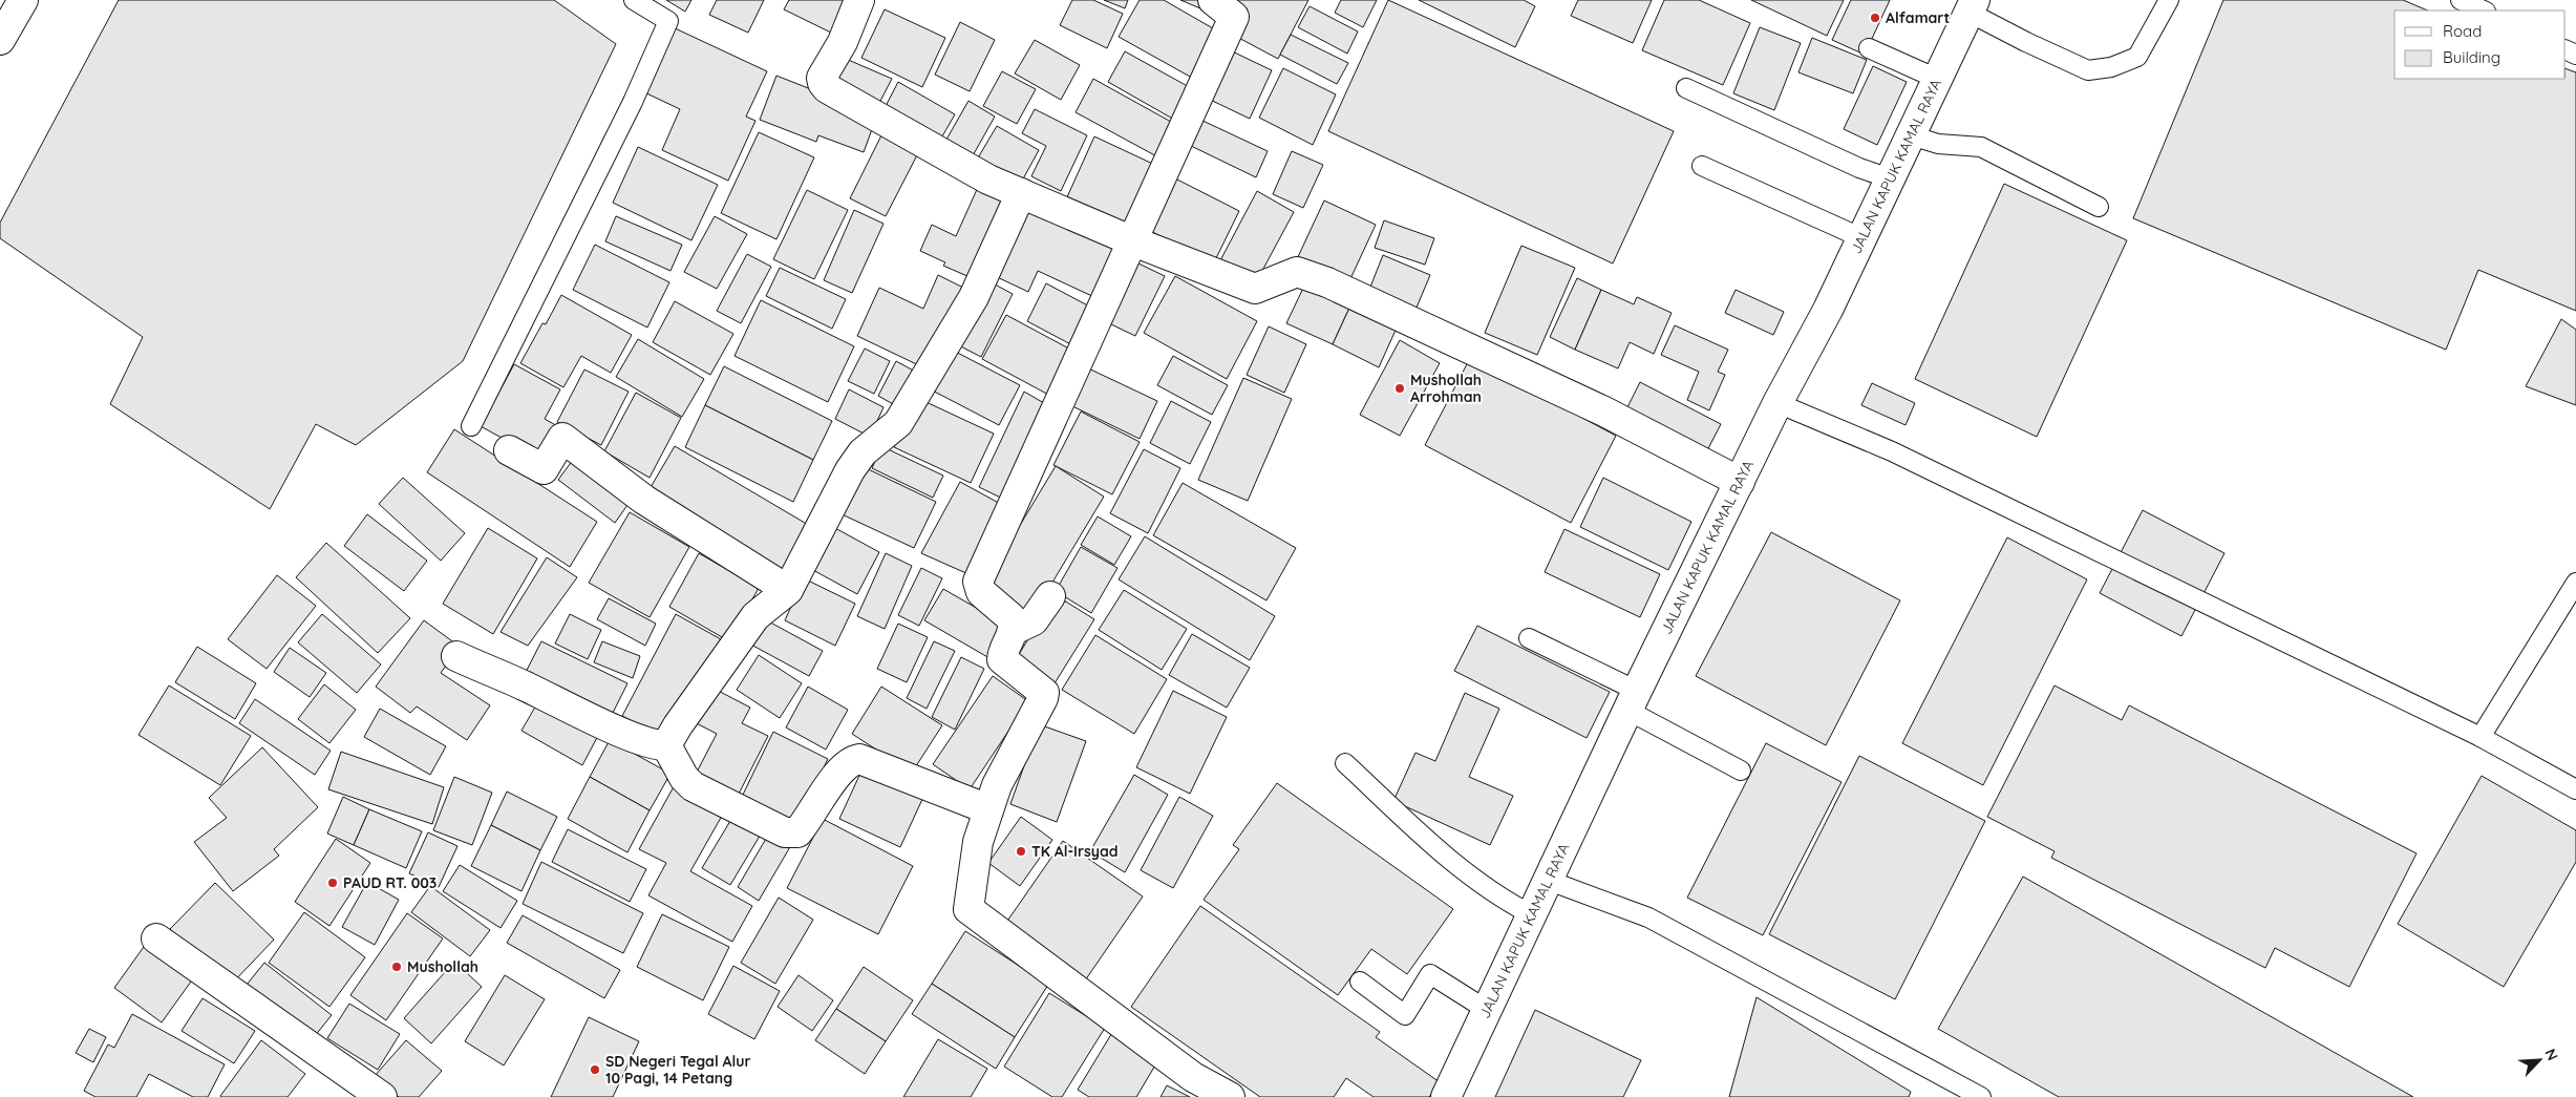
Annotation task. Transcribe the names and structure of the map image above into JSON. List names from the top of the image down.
{
  "streets": {
    "street": ["JALAN KAPUK KAMAL RAYA"]
  },
  "places": [
    "Alfamart",
    "Mushollah Arrohman",
    "TK Al-Irsyad",
    "PAUD RT. 003",
    "Mushollah",
    "SD Negeri Tegal Alur 10 Pagi, 14 Petang"
  ],
  "legend": ["Road", "Building"],
  "north": "top right"
}
